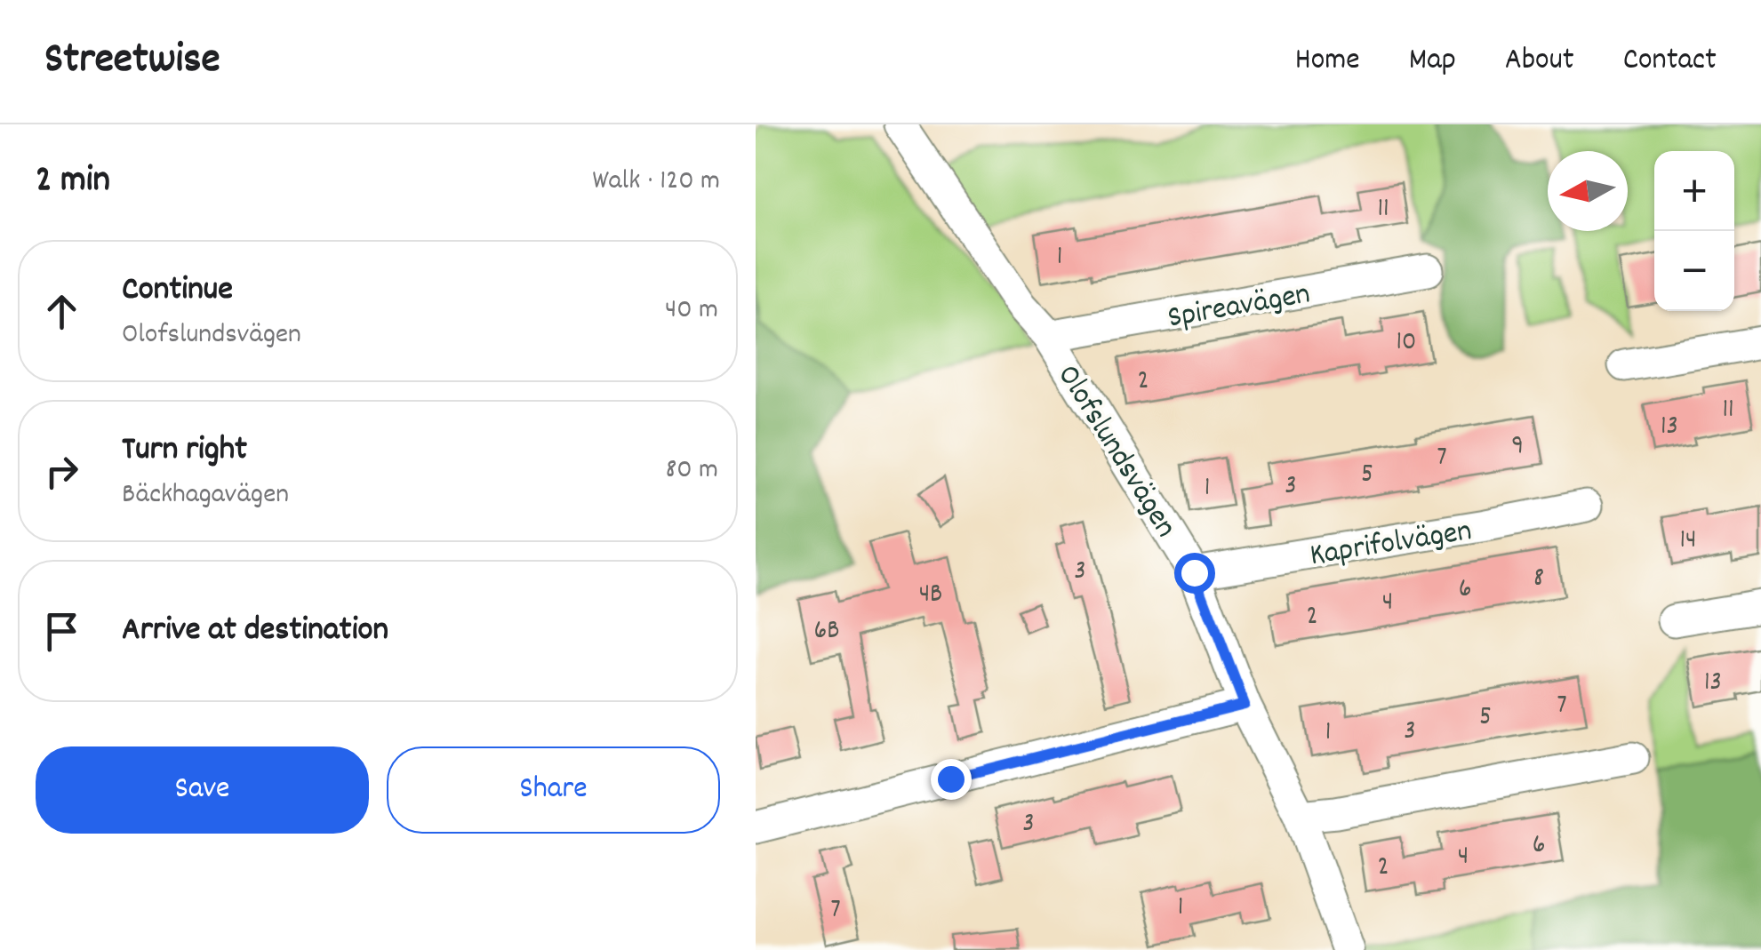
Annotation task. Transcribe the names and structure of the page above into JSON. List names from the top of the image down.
{
  "streets": {
    "street": ["Spireavägen", "Olofslundsvägen", "Kaprifolvägen"]
  },
  "crossings": [
    ["Spireavägen", "Olofslundsvägen"],
    ["Olofslundsvägen", "Kaprifolvägen"]
  ],
  "house_numbers": [
    "11",
    "1",
    "10",
    "2",
    "11",
    "13",
    "9",
    "7",
    "5",
    "3",
    "1",
    "14",
    "3",
    "8",
    "6",
    "4B",
    "4",
    "2",
    "6B",
    "13",
    "7",
    "5",
    "3",
    "1",
    "3",
    "6",
    "4",
    "2",
    "1",
    "7"
  ],
  "north": "left",
  "page": {
    "header": "Streetwise",
    "nav": [
      "Home",
      "Map",
      "About",
      "Contact"
    ],
    "heading": ["2 min", "Walk · 120 m"],
    "map_buttons": ["+", "−"],
    "list": [
      ["Continue", "Olofslundsvägen", "40 m"],
      ["Turn right", "Bäckhagavägen", "80 m"],
      "Arrive at destination"
    ],
    "buttons": ["Save", "Share"]
  }
}
